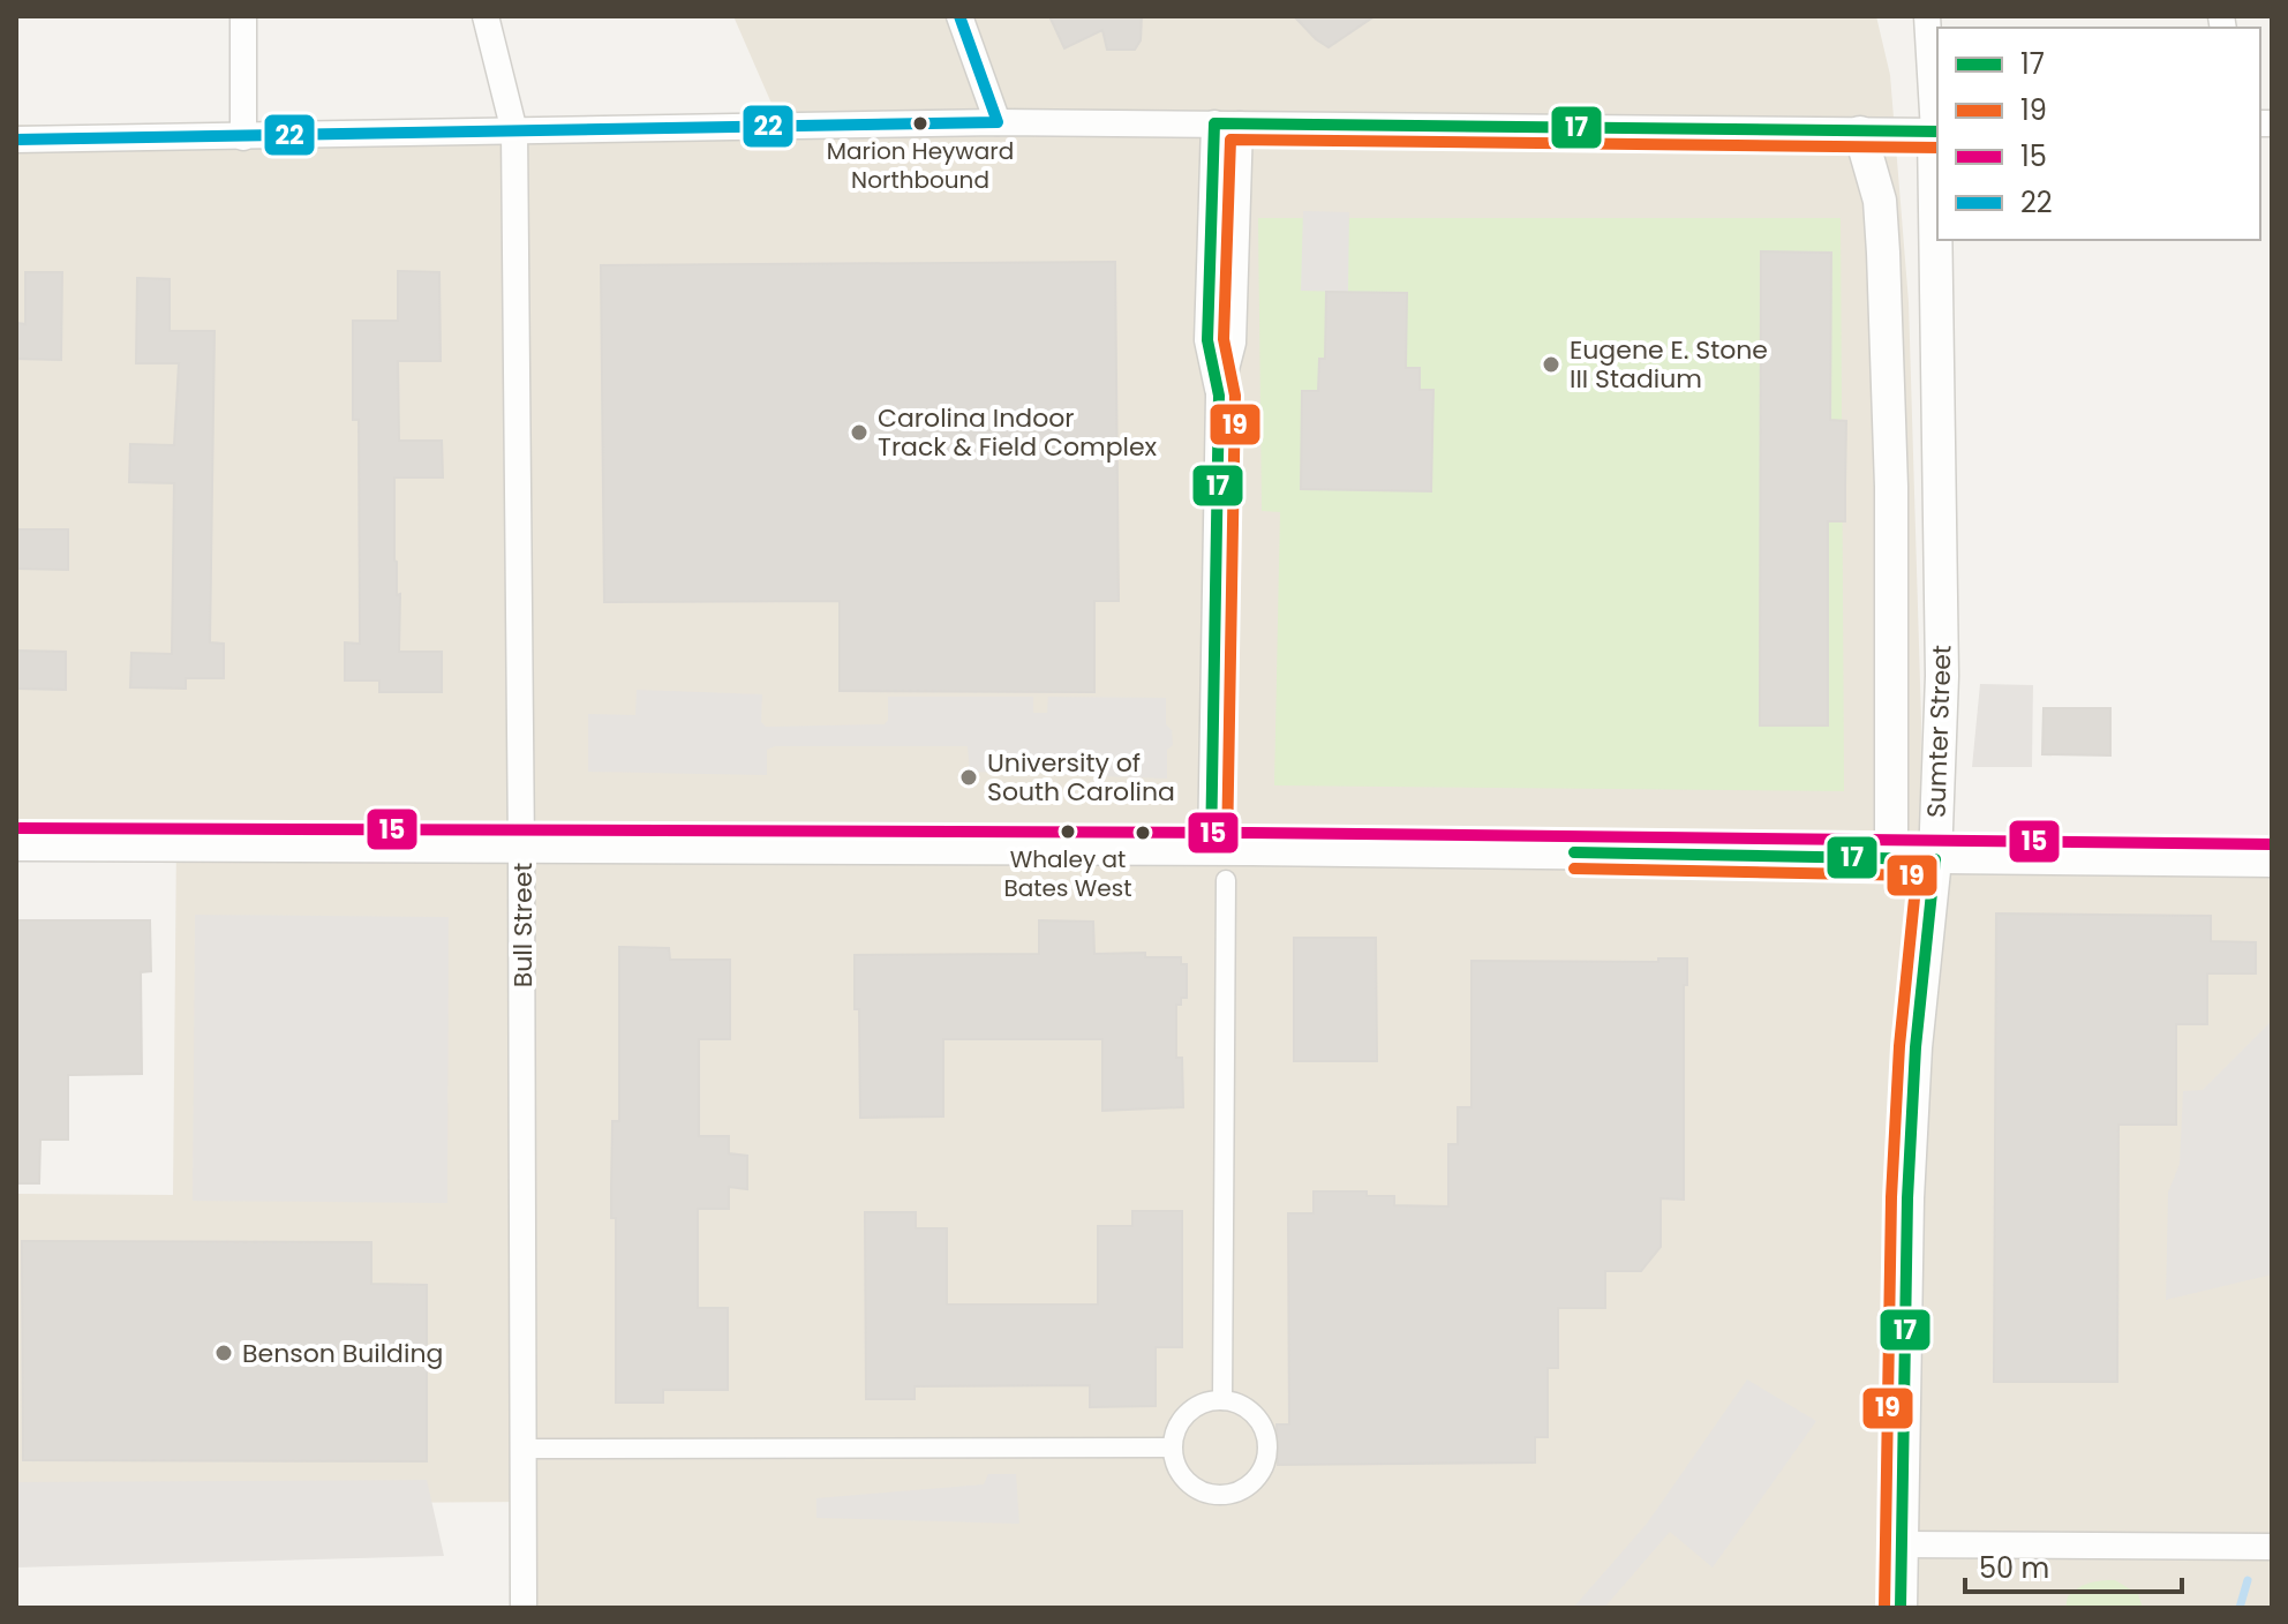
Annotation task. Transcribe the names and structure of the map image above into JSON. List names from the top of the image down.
{
  "streets": {
    "street": ["Sumter Street", "Bull Street"]
  },
  "places": [
    "Marion Heyward Northbound",
    "Eugene E. Stone III Stadium",
    "Carolina Indoor Track & Field Complex",
    "University of South Carolina",
    "Whaley at Bates West",
    "Benson Building"
  ],
  "lines": [
    "transit line 22",
    "transit line 17",
    "transit line 19",
    "transit line 15"
  ],
  "legend": [
    "17",
    "19",
    "15",
    "22"
  ],
  "scale_bar": "50 m"
}
